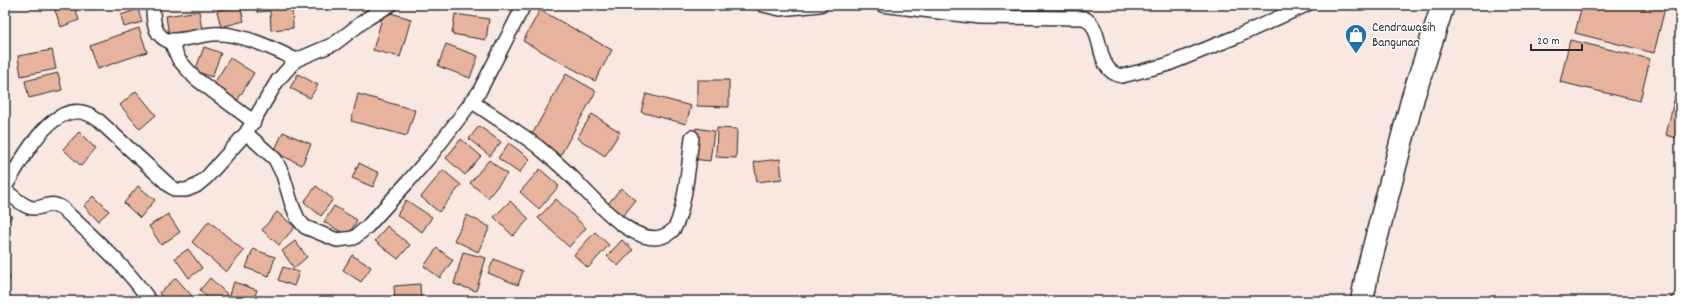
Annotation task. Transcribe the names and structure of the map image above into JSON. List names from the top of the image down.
{
  "places": {
    "shop": ["Cendrawasih Bangunan"]
  },
  "scale_bar": "20 m"
}
